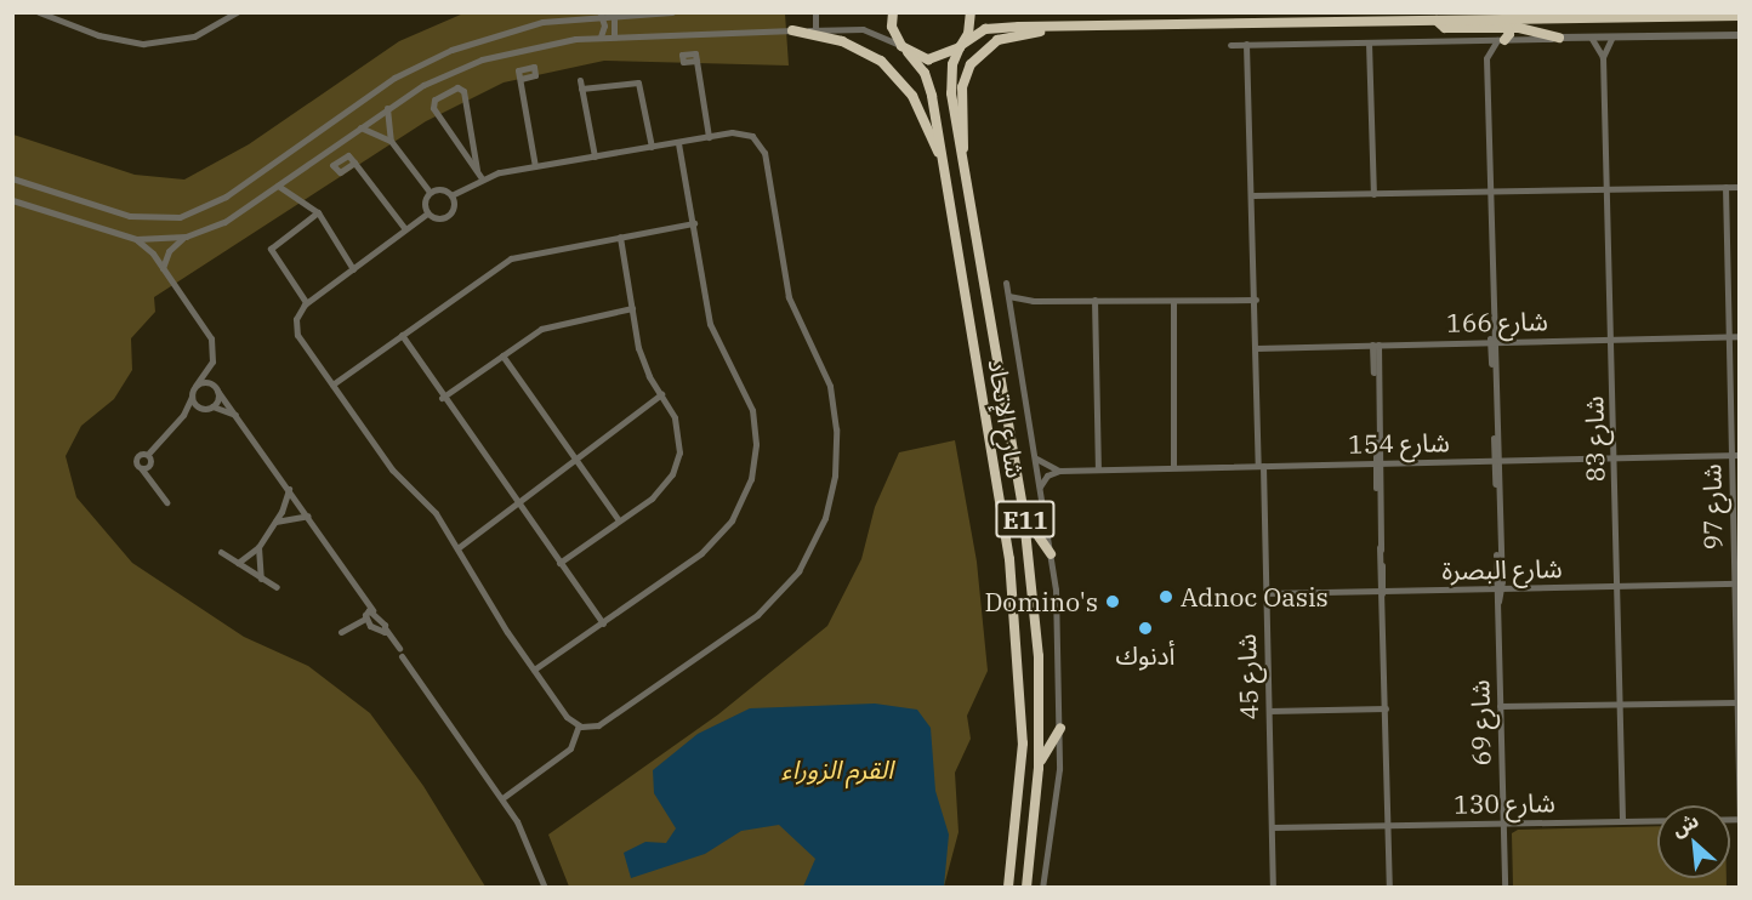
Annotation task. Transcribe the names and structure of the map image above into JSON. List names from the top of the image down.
{
  "streets": {
    "highway": ["شارع الإتحاد", "E11"],
    "street": [
      "شارع 166",
      "شارع 83",
      "شارع 154",
      "شارع 97",
      "شارع البصرة",
      "شارع 45",
      "شارع 69",
      "شارع 130"
    ]
  },
  "crossings": [
    ["شارع 166", "شارع 83"],
    ["شارع 166", "شارع 97"],
    ["شارع 166", "شارع 45"],
    ["شارع 166", "شارع 69"],
    ["شارع 83", "شارع 154"],
    ["شارع 83", "شارع البصرة"],
    ["شارع 83", "شارع 130"],
    ["شارع 154", "شارع 97"],
    ["شارع 154", "شارع 45"],
    ["شارع 154", "شارع 69"],
    ["شارع 97", "شارع البصرة"],
    ["شارع 97", "شارع 130"],
    ["شارع البصرة", "شارع 45"],
    ["شارع البصرة", "شارع 69"],
    ["شارع 45", "شارع 130"],
    ["شارع 69", "شارع 130"]
  ],
  "parks": ["القرم الزوراء"],
  "places": ["Adnoc Oasis", "Domino's", "أدنوك"],
  "north": "top left"
}
